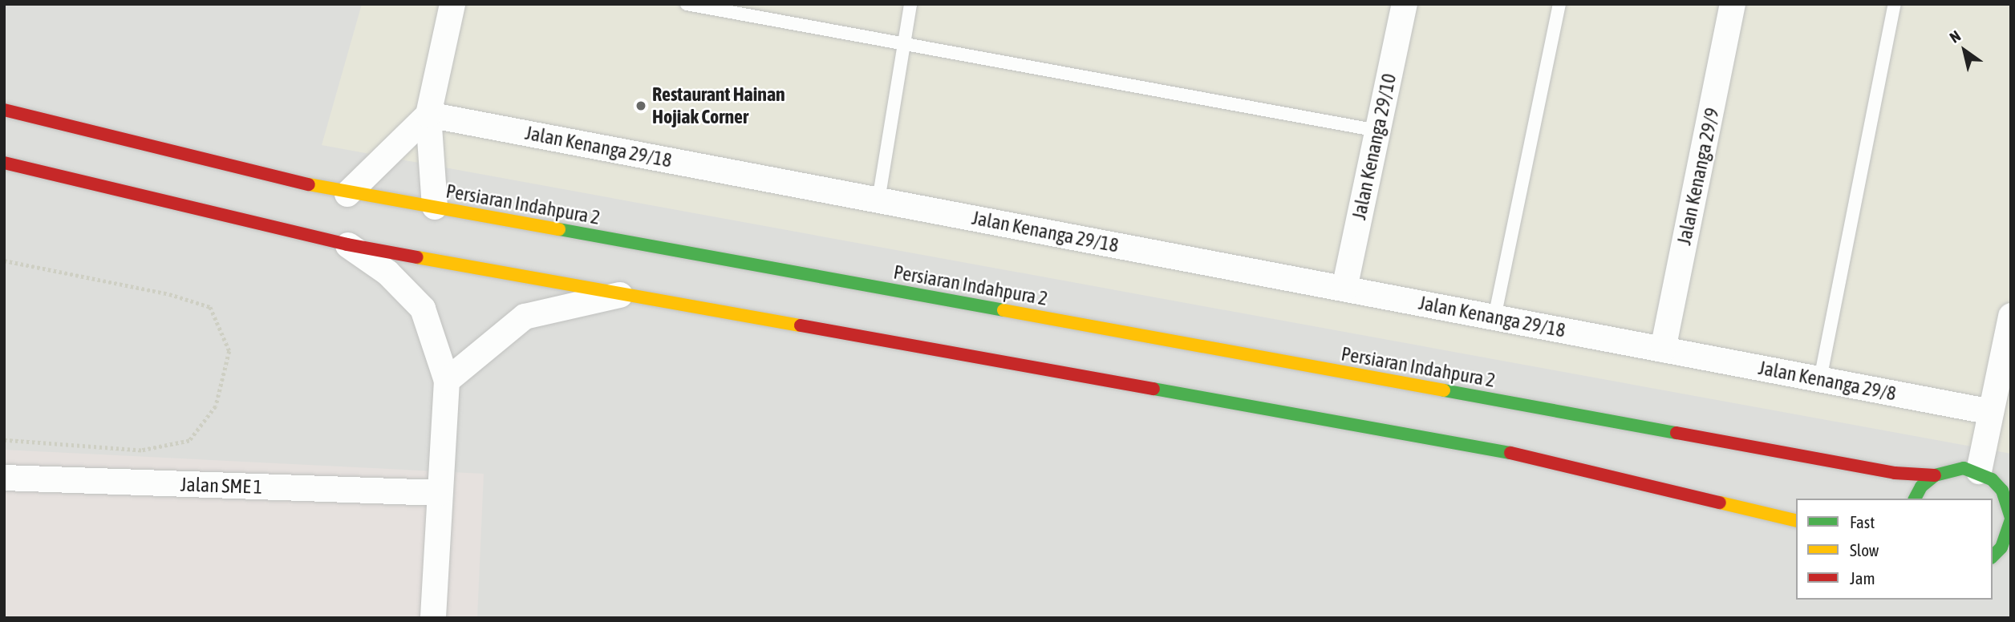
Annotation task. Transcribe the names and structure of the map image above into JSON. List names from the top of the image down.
{
  "streets": {
    "street": [
      "Jalan Kenanga 29/18",
      "Jalan Kenanga 29/10",
      "Jalan Kenanga 29/9",
      "Persiaran Indahpura 2",
      "Jalan Kenanga 29/8",
      "Jalan SME 1"
    ]
  },
  "crossings": [
    ["Jalan Kenanga 29/18", "Jalan Kenanga 29/10"],
    ["Jalan Kenanga 29/18", "Jalan Kenanga 29/9"],
    ["Jalan Kenanga 29/18", "Jalan Kenanga 29/8"],
    ["Jalan Kenanga 29/9", "Jalan Kenanga 29/8"]
  ],
  "places": ["Restaurant Hainan Hojiak Corner"],
  "legend": ["Fast", "Slow", "Jam"],
  "north": "top left"
}
